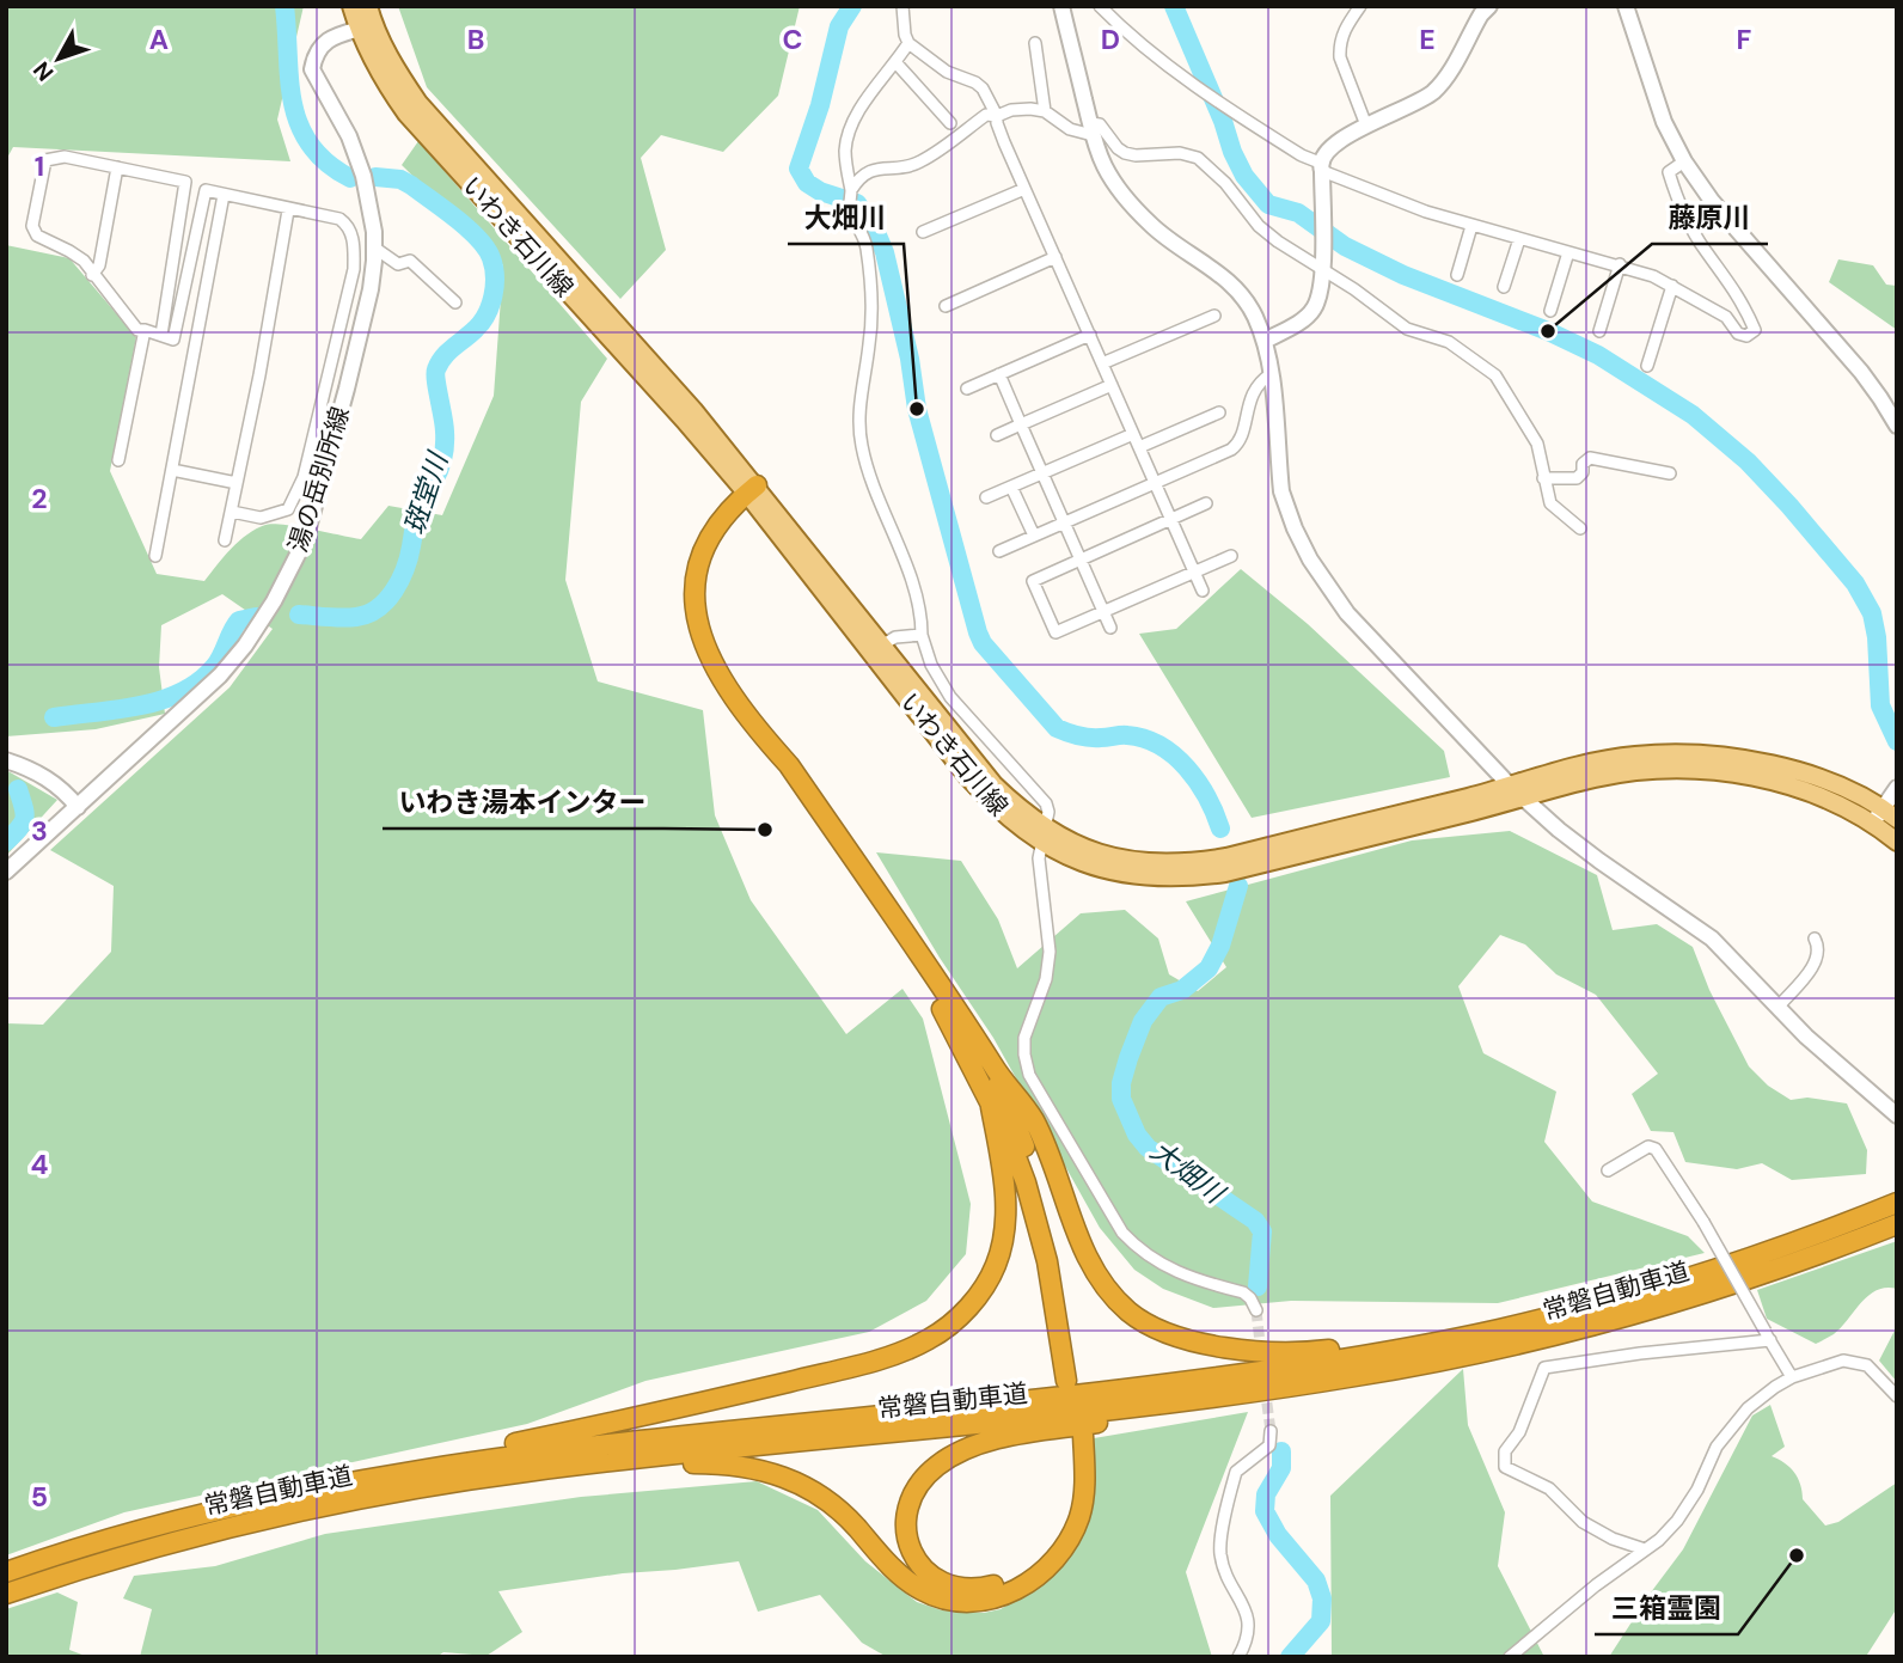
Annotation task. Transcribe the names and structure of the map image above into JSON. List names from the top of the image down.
{
  "streets": {
    "highway": ["常磐自動車道"],
    "main road": ["いわき石川線"],
    "street": ["湯の岳別所線"]
  },
  "crossings": [
    ["いわき石川線", "湯の岳別所線"]
  ],
  "water": ["斑堂川", "大畑川"],
  "places": [
    "藤原川",
    "大畑川",
    "いわき湯本インター",
    "三箱霊園"
  ],
  "north": "bottom left",
  "grid": {
    "columns": [
      "A",
      "B",
      "C",
      "D",
      "E",
      "F"
    ],
    "rows": [
      "1",
      "2",
      "3",
      "4",
      "5"
    ]
  }
}
